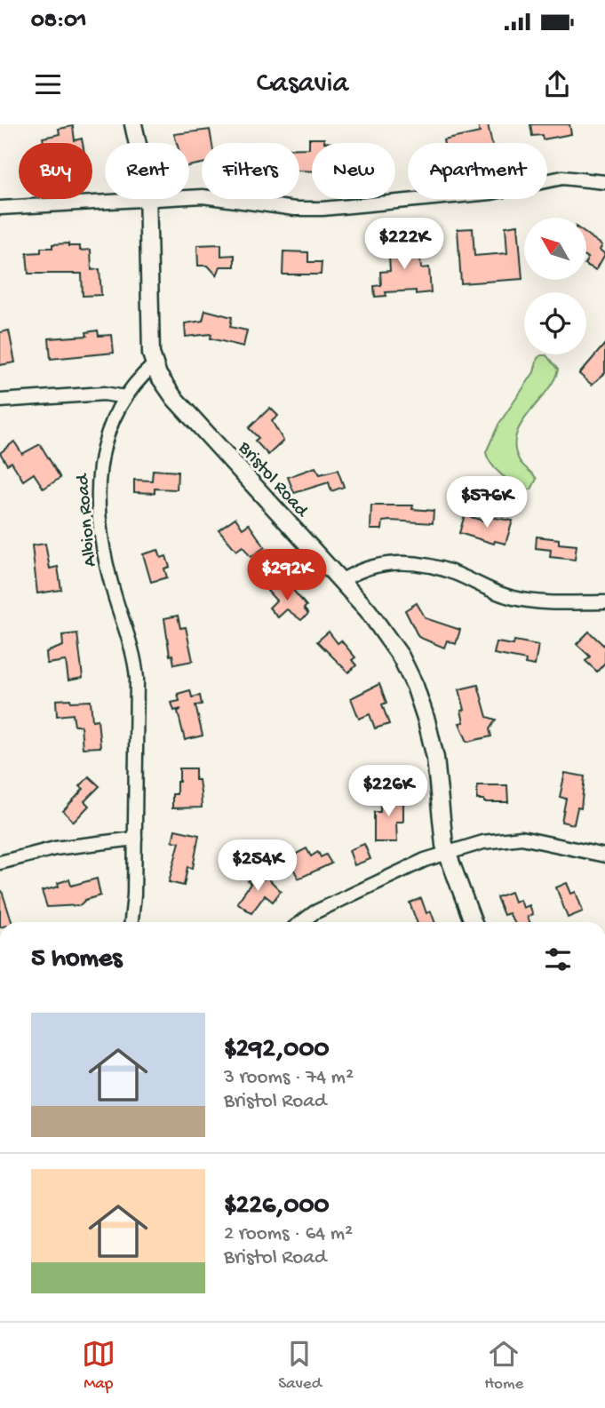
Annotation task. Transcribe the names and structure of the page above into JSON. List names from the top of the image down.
{
  "streets": {
    "street": ["Bristol Road", "Albion Road"]
  },
  "crossings": [
    ["Bristol Road", "Albion Road"]
  ],
  "north": "top left",
  "page": {
    "status": "08:01",
    "header": "Casavia",
    "chip": [
      "Buy",
      "Rent",
      "Filters",
      "New",
      "Apartment"
    ],
    "price": [
      "$222K",
      "$576K",
      "$292K",
      "$226K",
      "$254K"
    ],
    "heading": "5 homes",
    "list": [
      {
        "name": "$292,000",
        "note": "3 rooms · 74 m² · Bristol Road"
      },
      {
        "name": "$226,000",
        "note": "2 rooms · 64 m² · Bristol Road"
      }
    ],
    "tabs": ["Map", "Saved", "Home"]
  }
}
